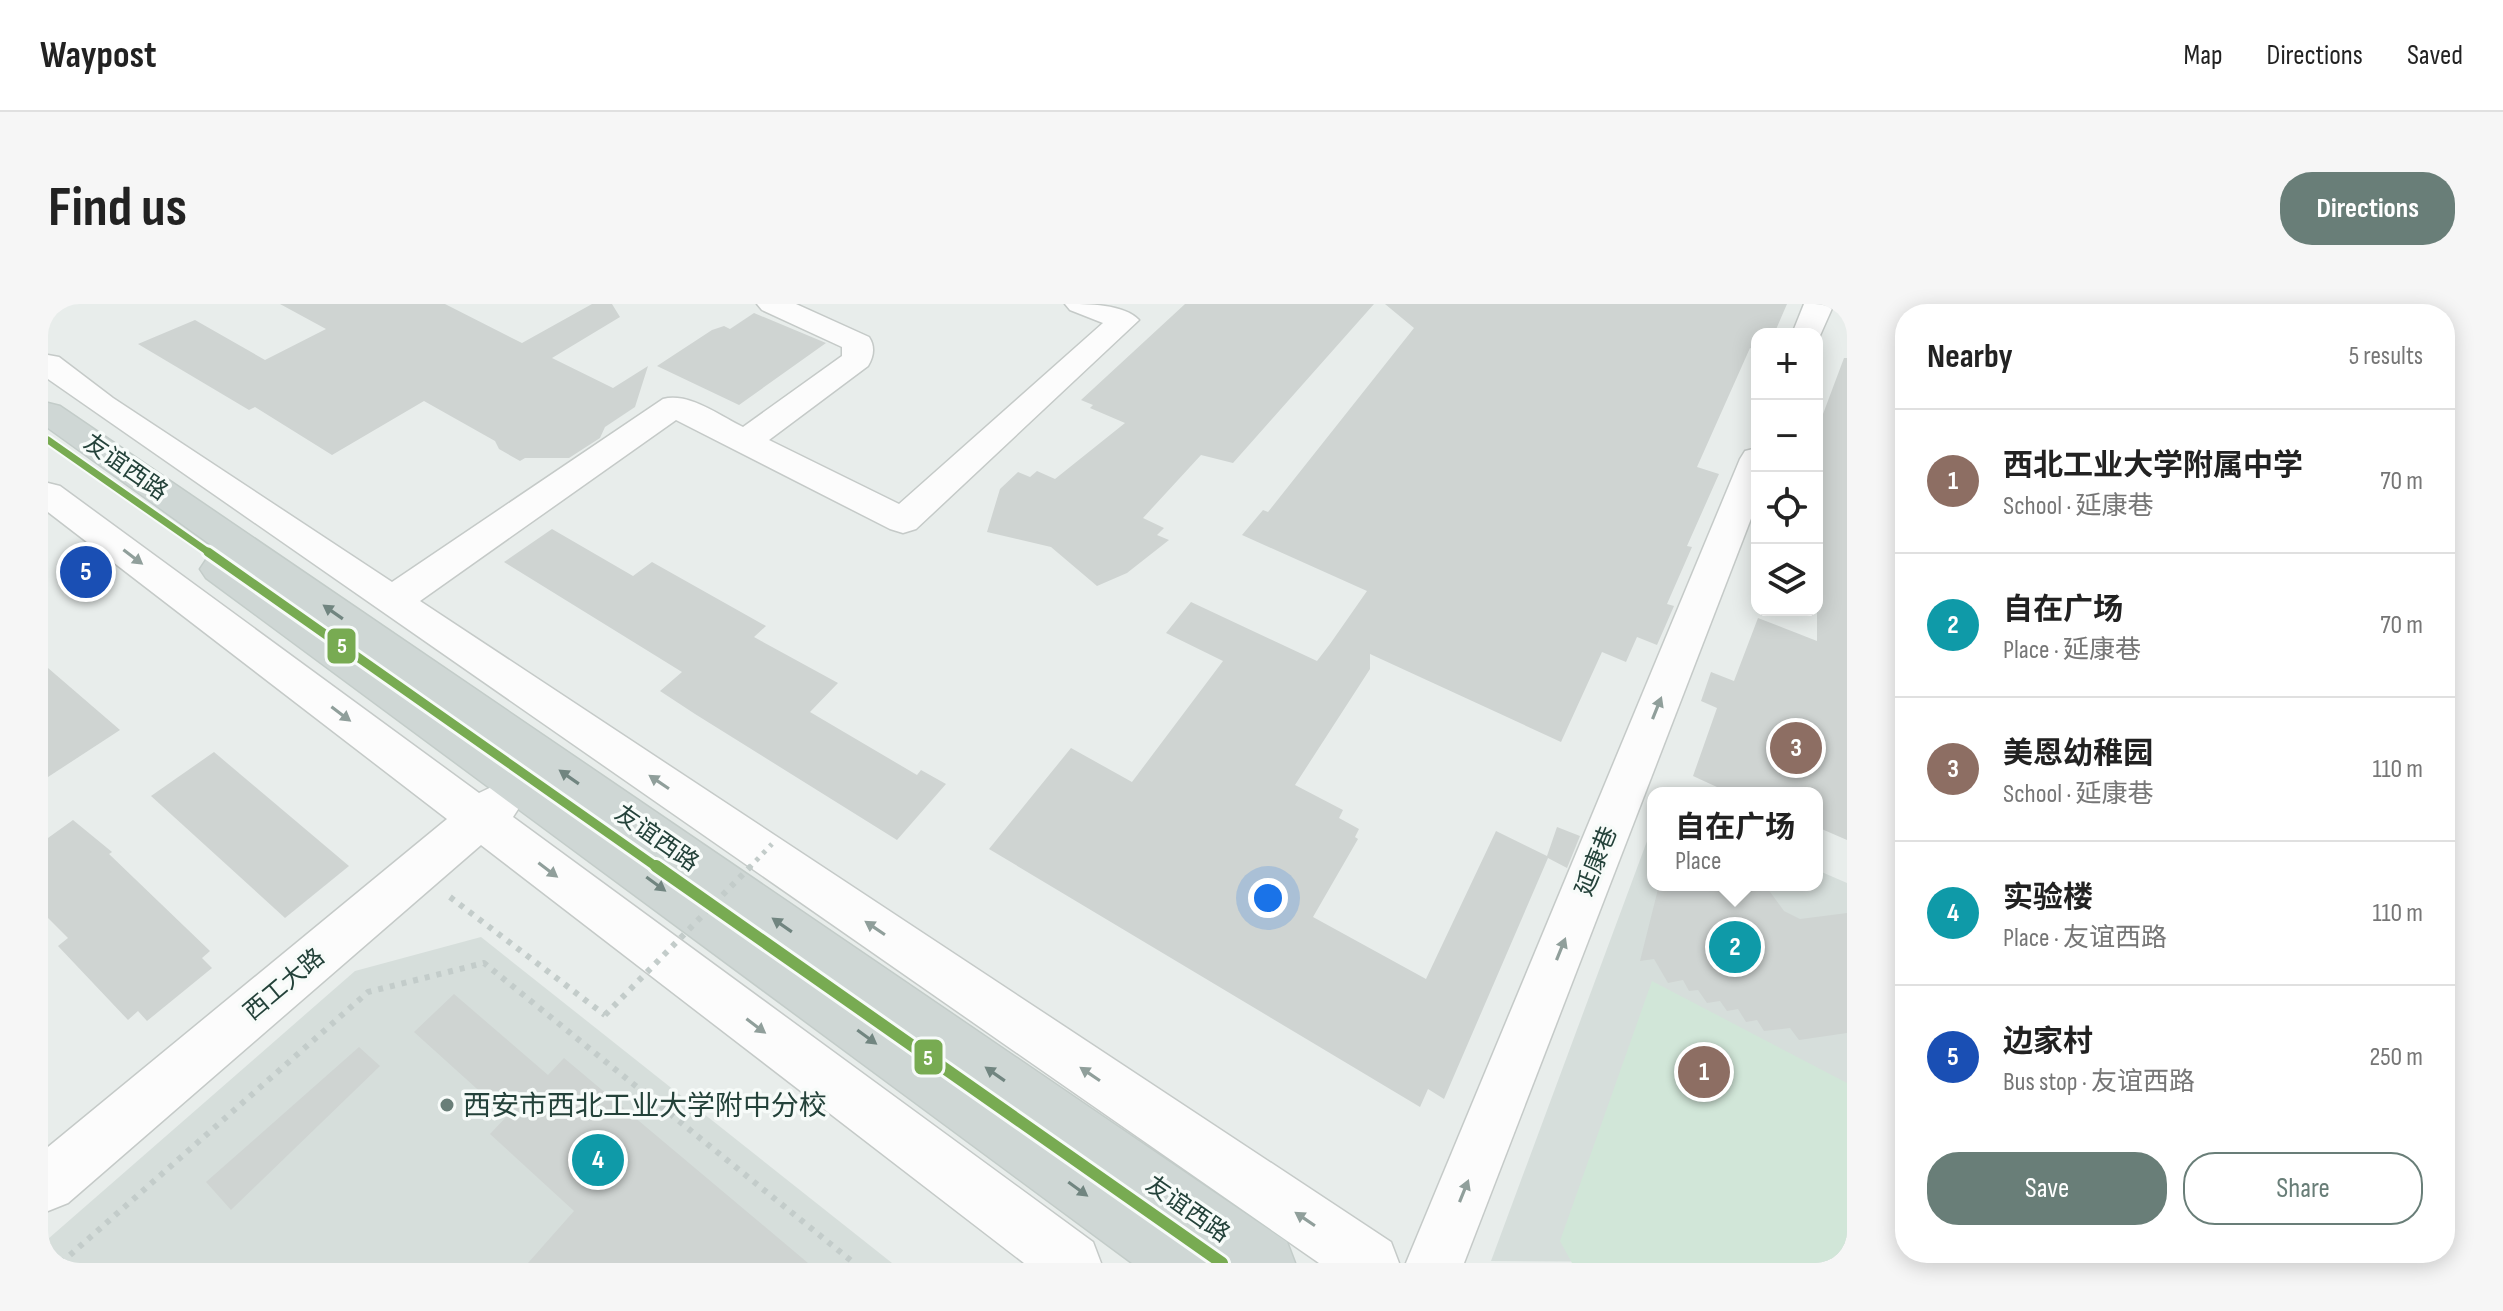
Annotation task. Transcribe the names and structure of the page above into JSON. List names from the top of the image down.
{
  "streets": {
    "main road": ["友谊西路"],
    "street": ["延康巷", "西工大路"]
  },
  "crossings": [
    ["友谊西路", "西工大路"]
  ],
  "one_way": ["延康巷"],
  "places": ["西安市西北工业大学附中分校"],
  "lines": ["metro line 5"],
  "page": {
    "header": "Waypost",
    "nav": ["Map", "Directions", "Saved"],
    "buttons": [
      "Directions",
      ["Save", "Share"]
    ],
    "title": "Find us",
    "heading": ["Nearby", "5 results"],
    "map_buttons": ["+", "−"],
    "list": [
      {
        "mark": "1",
        "name": "西北工业大学附属中学",
        "note": "School · 延康巷",
        "value": "70 m"
      },
      {
        "mark": "2",
        "name": "自在广场",
        "note": "Place · 延康巷",
        "value": "70 m"
      },
      {
        "mark": "3",
        "name": "美恩幼稚园",
        "note": "School · 延康巷",
        "value": "110 m"
      },
      {
        "mark": "4",
        "name": "实验楼",
        "note": "Place · 友谊西路",
        "value": "110 m"
      },
      {
        "mark": "5",
        "name": "边家村",
        "note": "Bus stop · 友谊西路",
        "value": "250 m"
      }
    ],
    "pins": [
      "5",
      "3",
      "2",
      "1",
      "4"
    ],
    "popup": ["自在广场", "Place"]
  }
}
